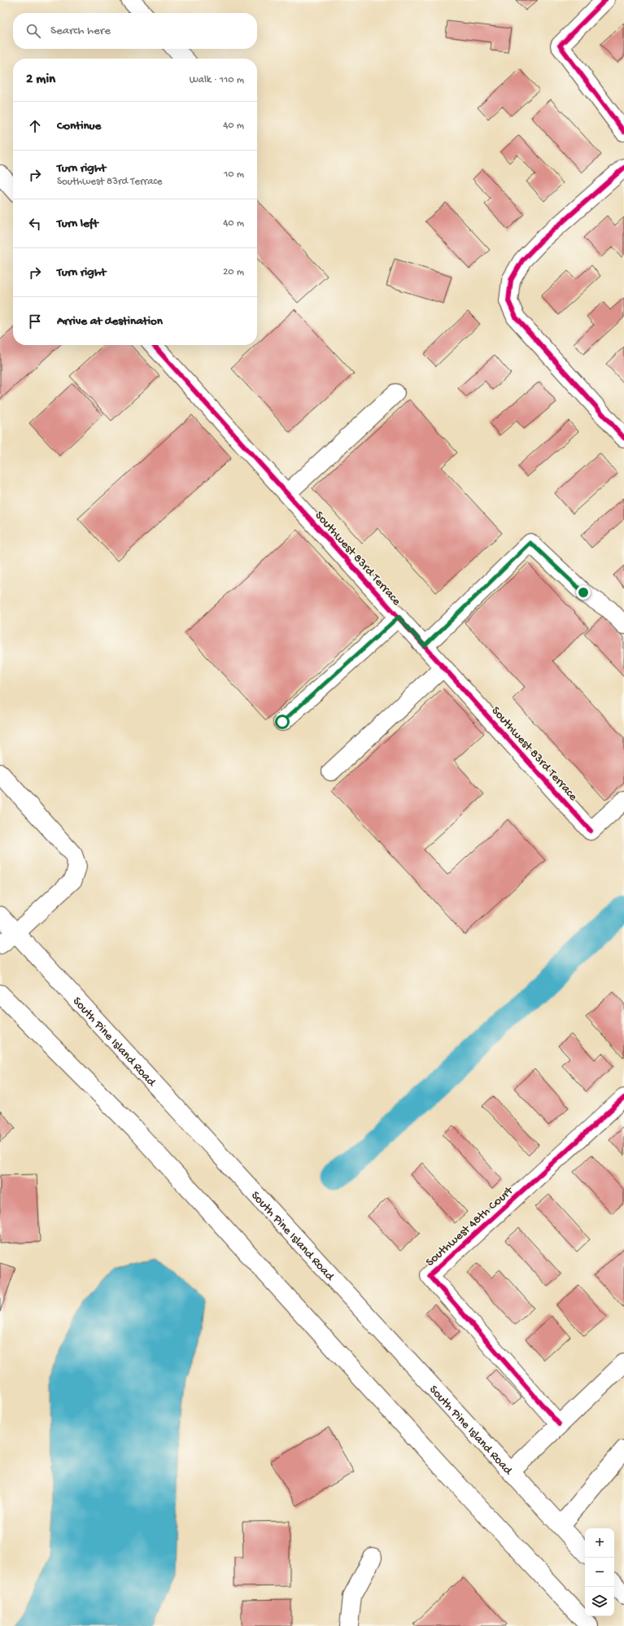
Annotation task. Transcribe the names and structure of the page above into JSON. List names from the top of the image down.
{
  "streets": {
    "street": ["Southwest 83rd Terrace", "South Pine Island Road", "Southwest 48th Court"]
  },
  "page": {
    "search": "Search here",
    "heading": ["2 min", "Walk · 110 m"],
    "list": [
      ["Continue", "40 m"],
      ["Turn right", "Southwest 83rd Terrace", "10 m"],
      ["Turn left", "40 m"],
      ["Turn right", "20 m"],
      "Arrive at destination"
    ],
    "map_buttons": ["+", "−"]
  }
}
